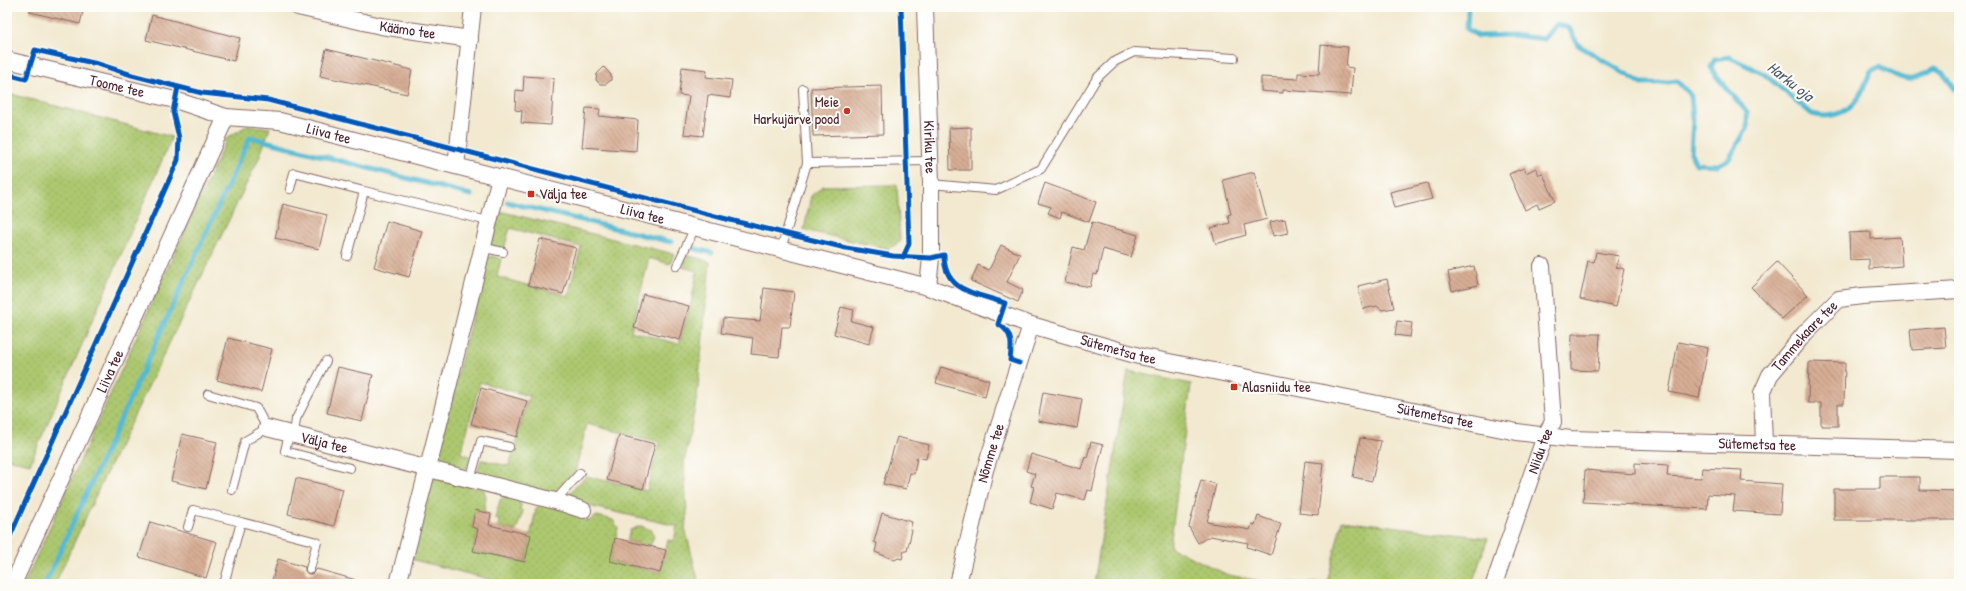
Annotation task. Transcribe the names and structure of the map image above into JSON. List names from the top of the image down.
{
  "streets": {
    "street": [
      "Käämo tee",
      "Toome tee",
      "Liiva tee",
      "Kiriku tee",
      "Tammekaare tee",
      "Sütemetsa tee",
      "Välja tee",
      "Niidu tee",
      "Nõmme tee"
    ]
  },
  "crossings": [
    ["Toome tee", "Liiva tee"],
    ["Liiva tee", "Kiriku tee"],
    ["Liiva tee", "Sütemetsa tee"],
    ["Kiriku tee", "Sütemetsa tee"],
    ["Tammekaare tee", "Sütemetsa tee"],
    ["Sütemetsa tee", "Niidu tee"],
    ["Sütemetsa tee", "Nõmme tee"]
  ],
  "water": ["Harku oja"],
  "places": {
    "other": ["Meie Harkujärve pood"],
    "transit": ["Välja tee", "Alasniidu tee"]
  }
}
